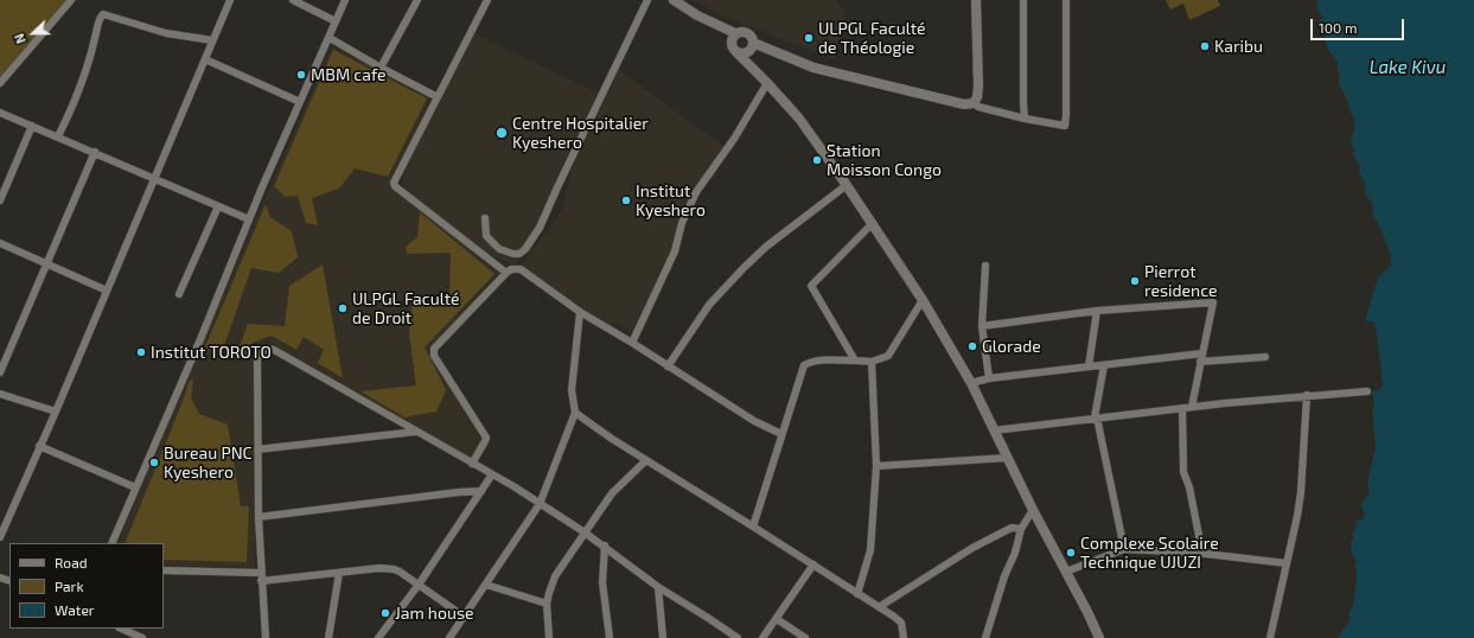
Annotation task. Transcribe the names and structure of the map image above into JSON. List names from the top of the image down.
{
  "water": ["Lake Kivu"],
  "places": [
    "ULPGL Faculté de Théologie",
    "Karibu",
    "MBM cafe",
    "Centre Hospitalier Kyeshero",
    "Station Moisson Congo",
    "Institut Kyeshero",
    "Pierrot residence",
    "ULPGL Faculté de Droit",
    "Glorade",
    "Institut TOROTO",
    "Bureau PNC Kyeshero",
    "Complexe Scolaire Technique UJUZI",
    "Jam house"
  ],
  "legend": ["Road", "Park", "Water"],
  "scale_bar": "100 m",
  "north": "left"
}
